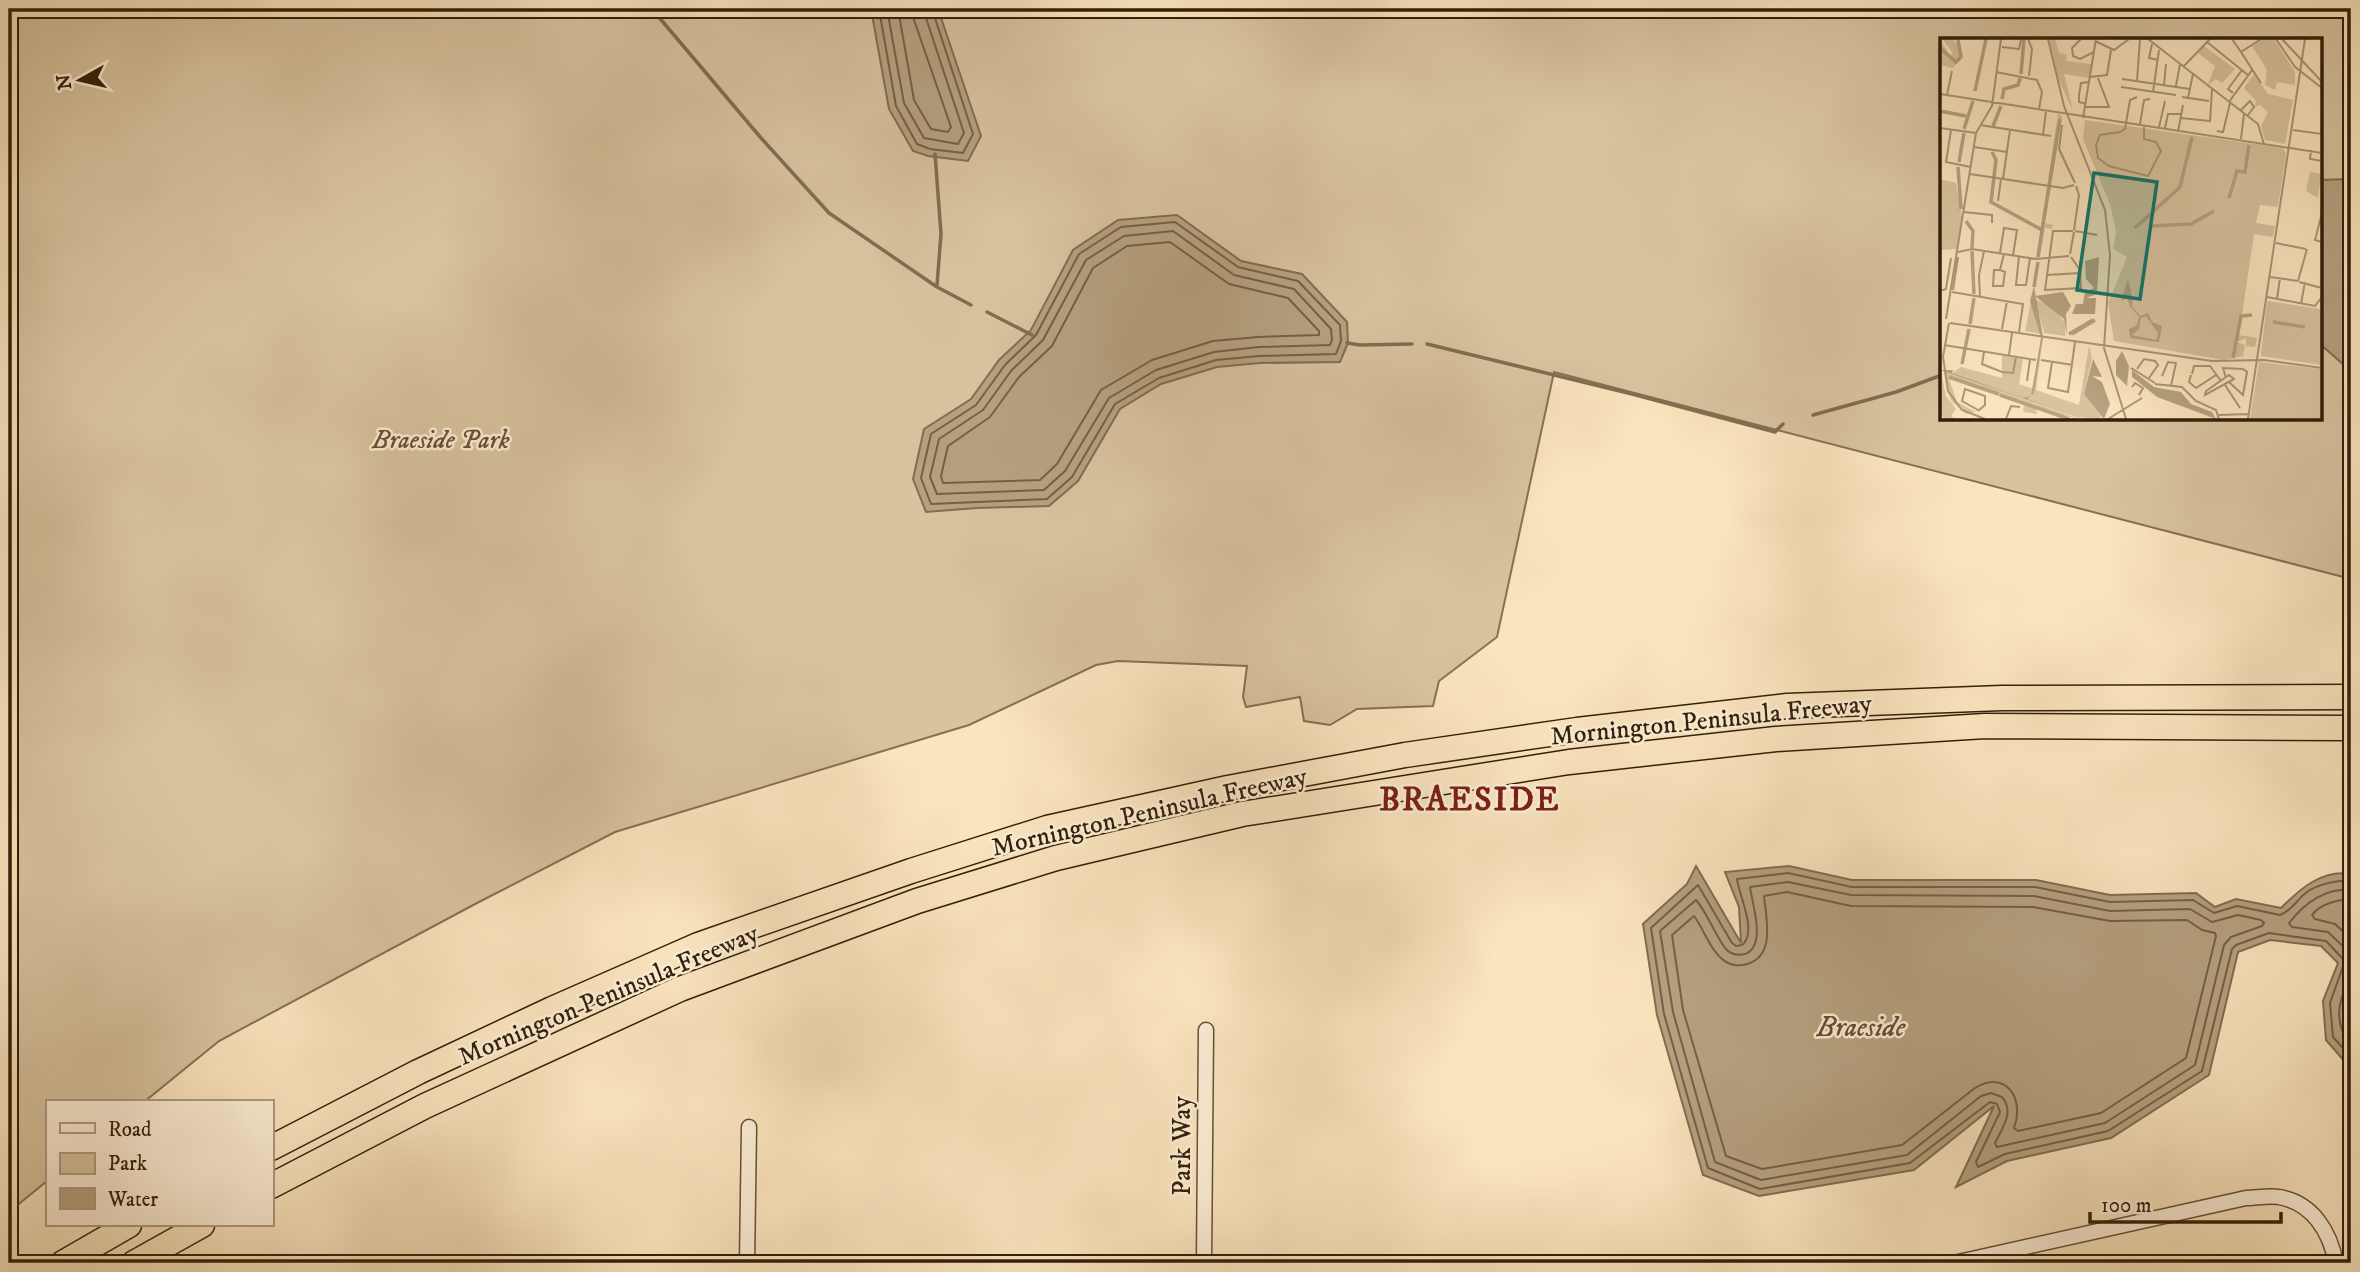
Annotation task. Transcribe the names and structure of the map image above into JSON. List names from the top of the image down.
{
  "streets": {
    "highway": ["Mornington Peninsula Freeway"],
    "street": ["Park Way"]
  },
  "districts": ["BRAESIDE"],
  "water": ["Braeside"],
  "parks": ["Braeside Park"],
  "legend": ["Road", "Park", "Water"],
  "scale_bar": "100 m",
  "north": "left"
}
